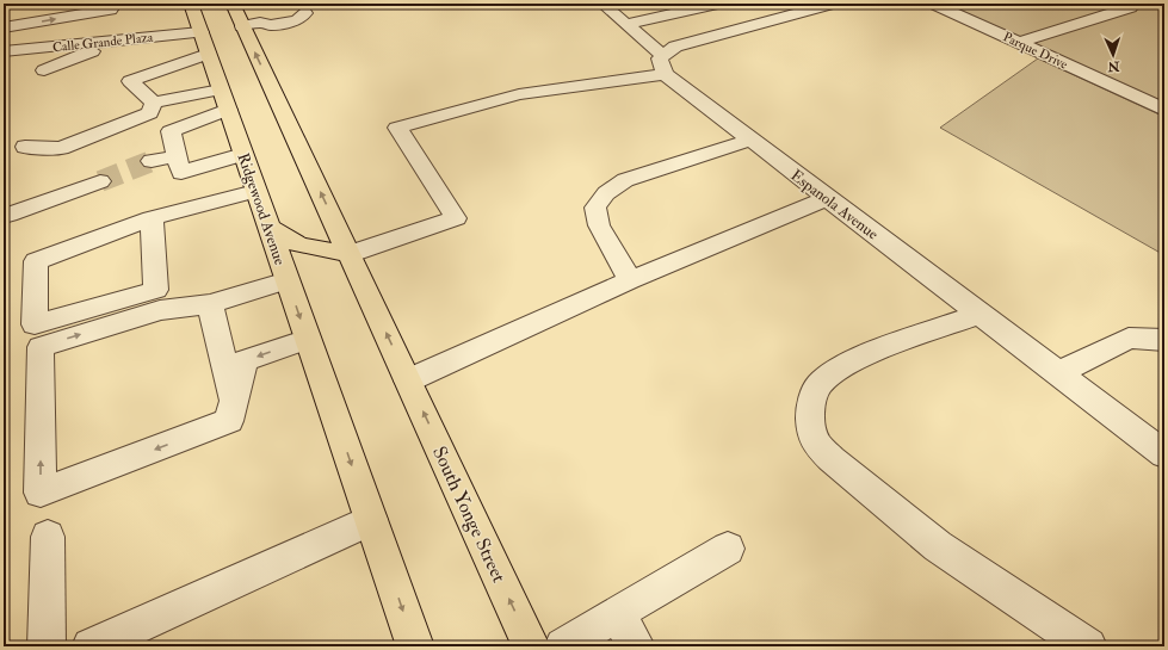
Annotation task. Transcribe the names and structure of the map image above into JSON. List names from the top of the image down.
{
  "streets": {
    "main road": ["Ridgewood Avenue", "South Yonge Street"],
    "street": ["Calle Grande Plaza", "Parque Drive", "Espanola Avenue"]
  },
  "crossings": [
    ["Calle Grande Plaza", "Ridgewood Avenue"]
  ],
  "north": "bottom"
}
